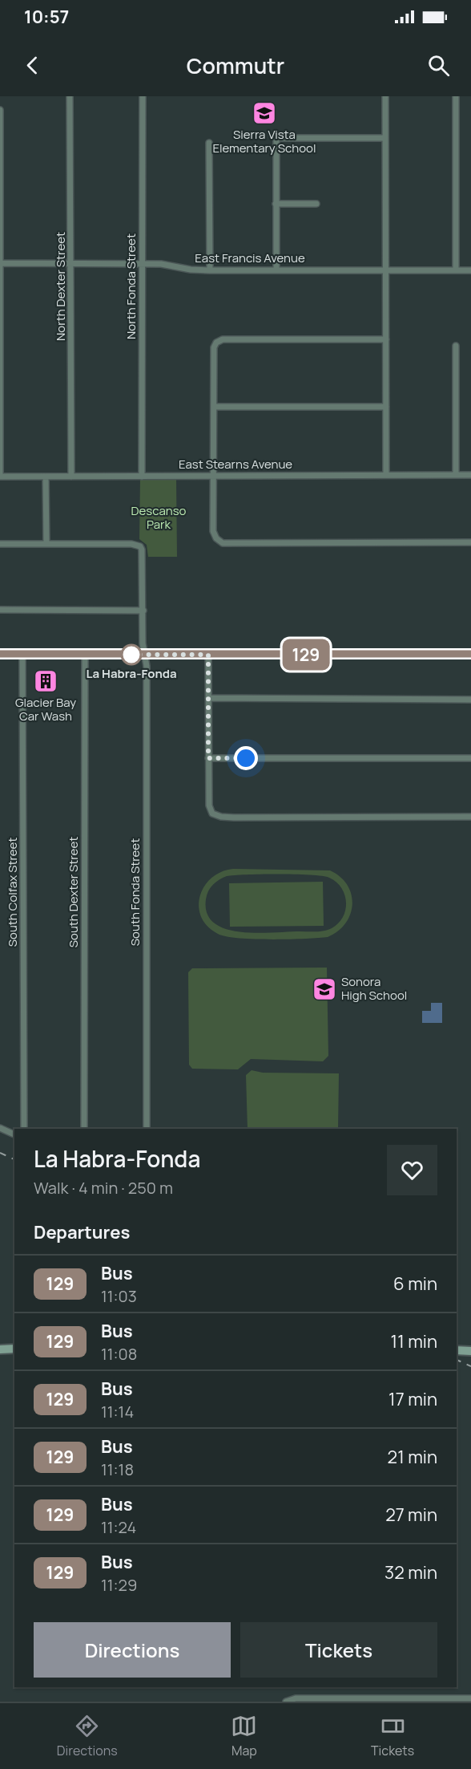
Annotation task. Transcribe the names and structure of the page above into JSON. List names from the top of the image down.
{
  "streets": {
    "street": [
      "East Francis Avenue",
      "North Dexter Street",
      "North Fonda Street",
      "East Stearns Avenue",
      "South Colfax Street",
      "South Dexter Street",
      "South Fonda Street"
    ]
  },
  "crossings": [
    ["East Francis Avenue", "North Dexter Street"],
    ["East Francis Avenue", "North Fonda Street"],
    ["North Dexter Street", "East Stearns Avenue"],
    ["North Fonda Street", "East Stearns Avenue"]
  ],
  "parks": ["Descanso Park"],
  "places": {
    "school or university": ["Sierra Vista Elementary School", "Sonora High School"],
    "other": ["La Habra-Fonda"],
    "building": ["Glacier Bay Car Wash"]
  },
  "lines": ["bus line 129"],
  "page": {
    "status": "10:57",
    "header": "Commutr",
    "on_map": "129",
    "heading": [
      ["La Habra-Fonda", "Walk · 4 min · 250 m"],
      "Departures"
    ],
    "list": [
      {
        "mark": "129",
        "name": "Bus",
        "note": "11:03",
        "value": "6 min"
      },
      {
        "mark": "129",
        "name": "Bus",
        "note": "11:08",
        "value": "11 min"
      },
      {
        "mark": "129",
        "name": "Bus",
        "note": "11:14",
        "value": "17 min"
      },
      {
        "mark": "129",
        "name": "Bus",
        "note": "11:18",
        "value": "21 min"
      },
      {
        "mark": "129",
        "name": "Bus",
        "note": "11:24",
        "value": "27 min"
      },
      {
        "mark": "129",
        "name": "Bus",
        "note": "11:29",
        "value": "32 min"
      }
    ],
    "buttons": ["Directions", "Tickets"],
    "tabs": ["Directions", "Map", "Tickets"]
  }
}
